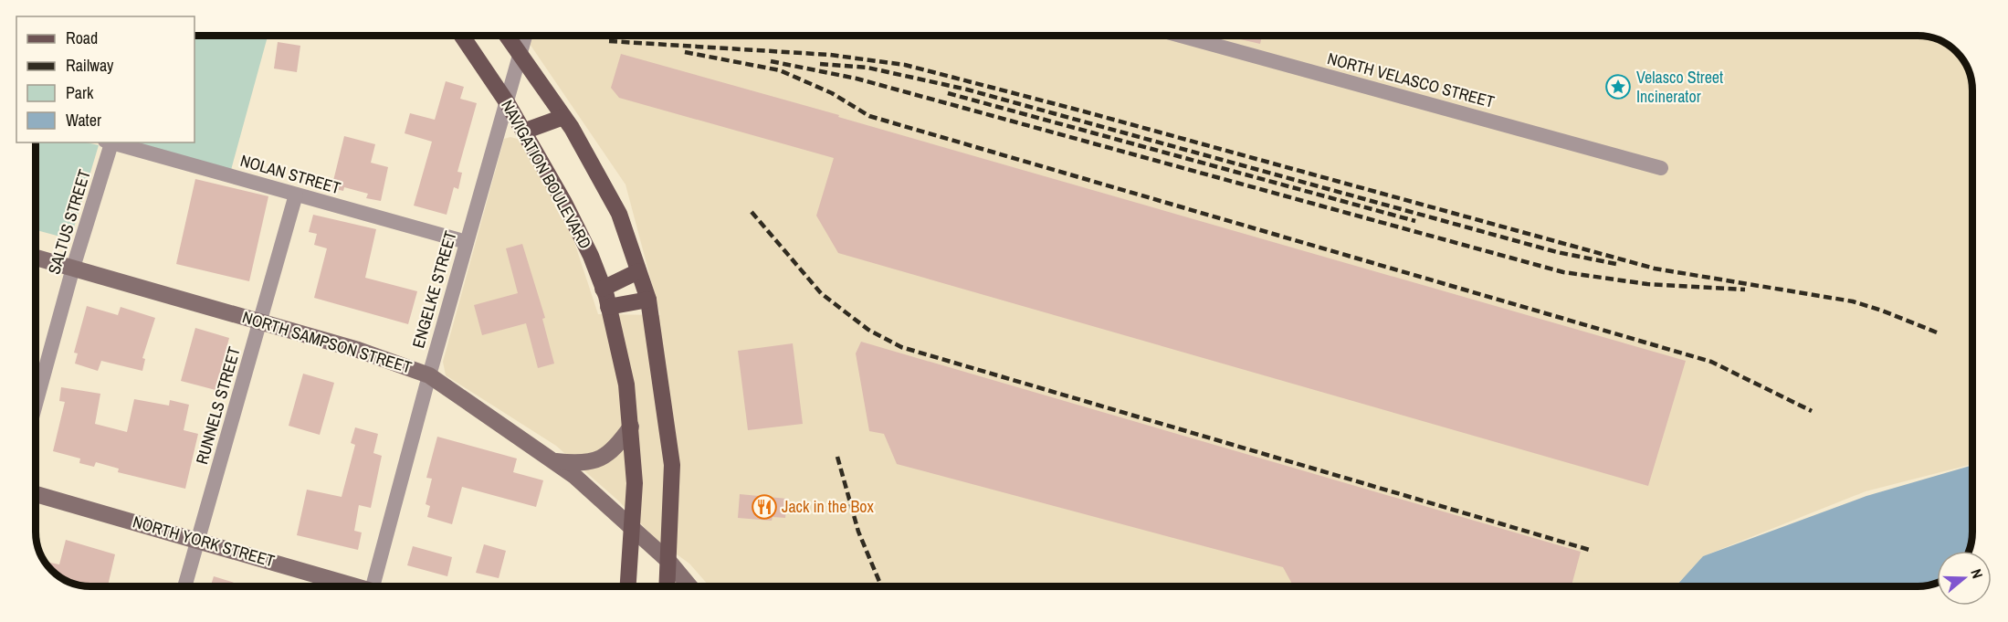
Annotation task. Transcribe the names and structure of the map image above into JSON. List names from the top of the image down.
{
  "streets": {
    "main road": ["NAVIGATION BOULEVARD", "NORTH SAMPSON STREET", "NORTH YORK STREET"],
    "street": [
      "NORTH VELASCO STREET",
      "NOLAN STREET",
      "SALTUS STREET",
      "ENGELKE STREET",
      "RUNNELS STREET"
    ]
  },
  "crossings": [
    ["NOLAN STREET", "SALTUS STREET"],
    ["NOLAN STREET", "ENGELKE STREET"],
    ["NOLAN STREET", "RUNNELS STREET"],
    ["NAVIGATION BOULEVARD", "ENGELKE STREET"],
    ["NAVIGATION BOULEVARD", "NORTH SAMPSON STREET"],
    ["SALTUS STREET", "NORTH SAMPSON STREET"],
    ["ENGELKE STREET", "NORTH SAMPSON STREET"],
    ["NORTH SAMPSON STREET", "RUNNELS STREET"],
    ["RUNNELS STREET", "NORTH YORK STREET"]
  ],
  "places": {
    "place": ["Velasco Street Incinerator"],
    "restaurant": ["Jack in the Box"]
  },
  "legend": [
    "Road",
    "Railway",
    "Park",
    "Water"
  ],
  "north": "right"
}
